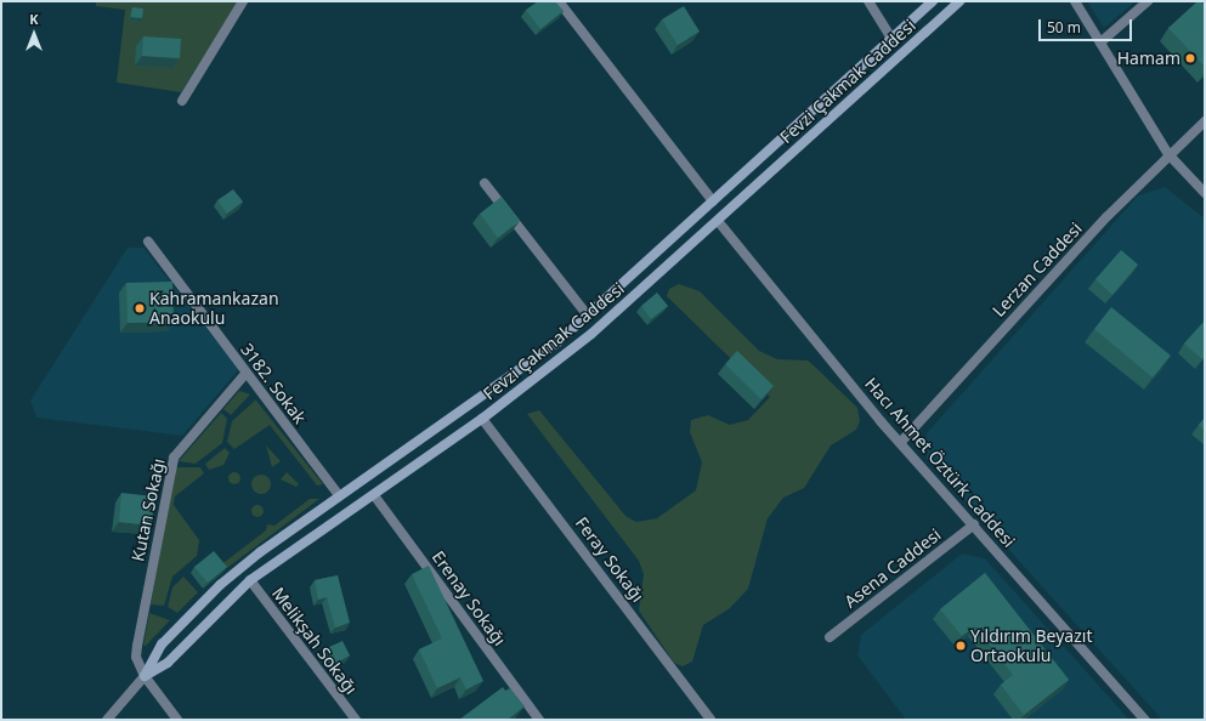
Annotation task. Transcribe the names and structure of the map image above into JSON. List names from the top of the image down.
{
  "streets": {
    "main road": ["Fevzi Çakmak Caddesi"],
    "street": [
      "Lerzan Caddesi",
      "3182. Sokak",
      "Hacı Ahmet Öztürk Caddesi",
      "Kutan Sokağı",
      "Feray Sokağı",
      "Asena Caddesi",
      "Erenay Sokağı",
      "Melikşah Sokağı"
    ]
  },
  "crossings": [
    ["Fevzi Çakmak Caddesi", "3182. Sokak"],
    ["Fevzi Çakmak Caddesi", "Hacı Ahmet Öztürk Caddesi"],
    ["Fevzi Çakmak Caddesi", "Kutan Sokağı"],
    ["Fevzi Çakmak Caddesi", "Feray Sokağı"],
    ["Fevzi Çakmak Caddesi", "Erenay Sokağı"],
    ["Fevzi Çakmak Caddesi", "Melikşah Sokağı"],
    ["Lerzan Caddesi", "Hacı Ahmet Öztürk Caddesi"],
    ["3182. Sokak", "Kutan Sokağı"],
    ["Hacı Ahmet Öztürk Caddesi", "Asena Caddesi"]
  ],
  "places": ["Hamam", "Kahramankazan Anaokulu", "Yıldırım Beyazıt Ortaokulu"],
  "scale_bar": "50 m",
  "north": "top"
}
